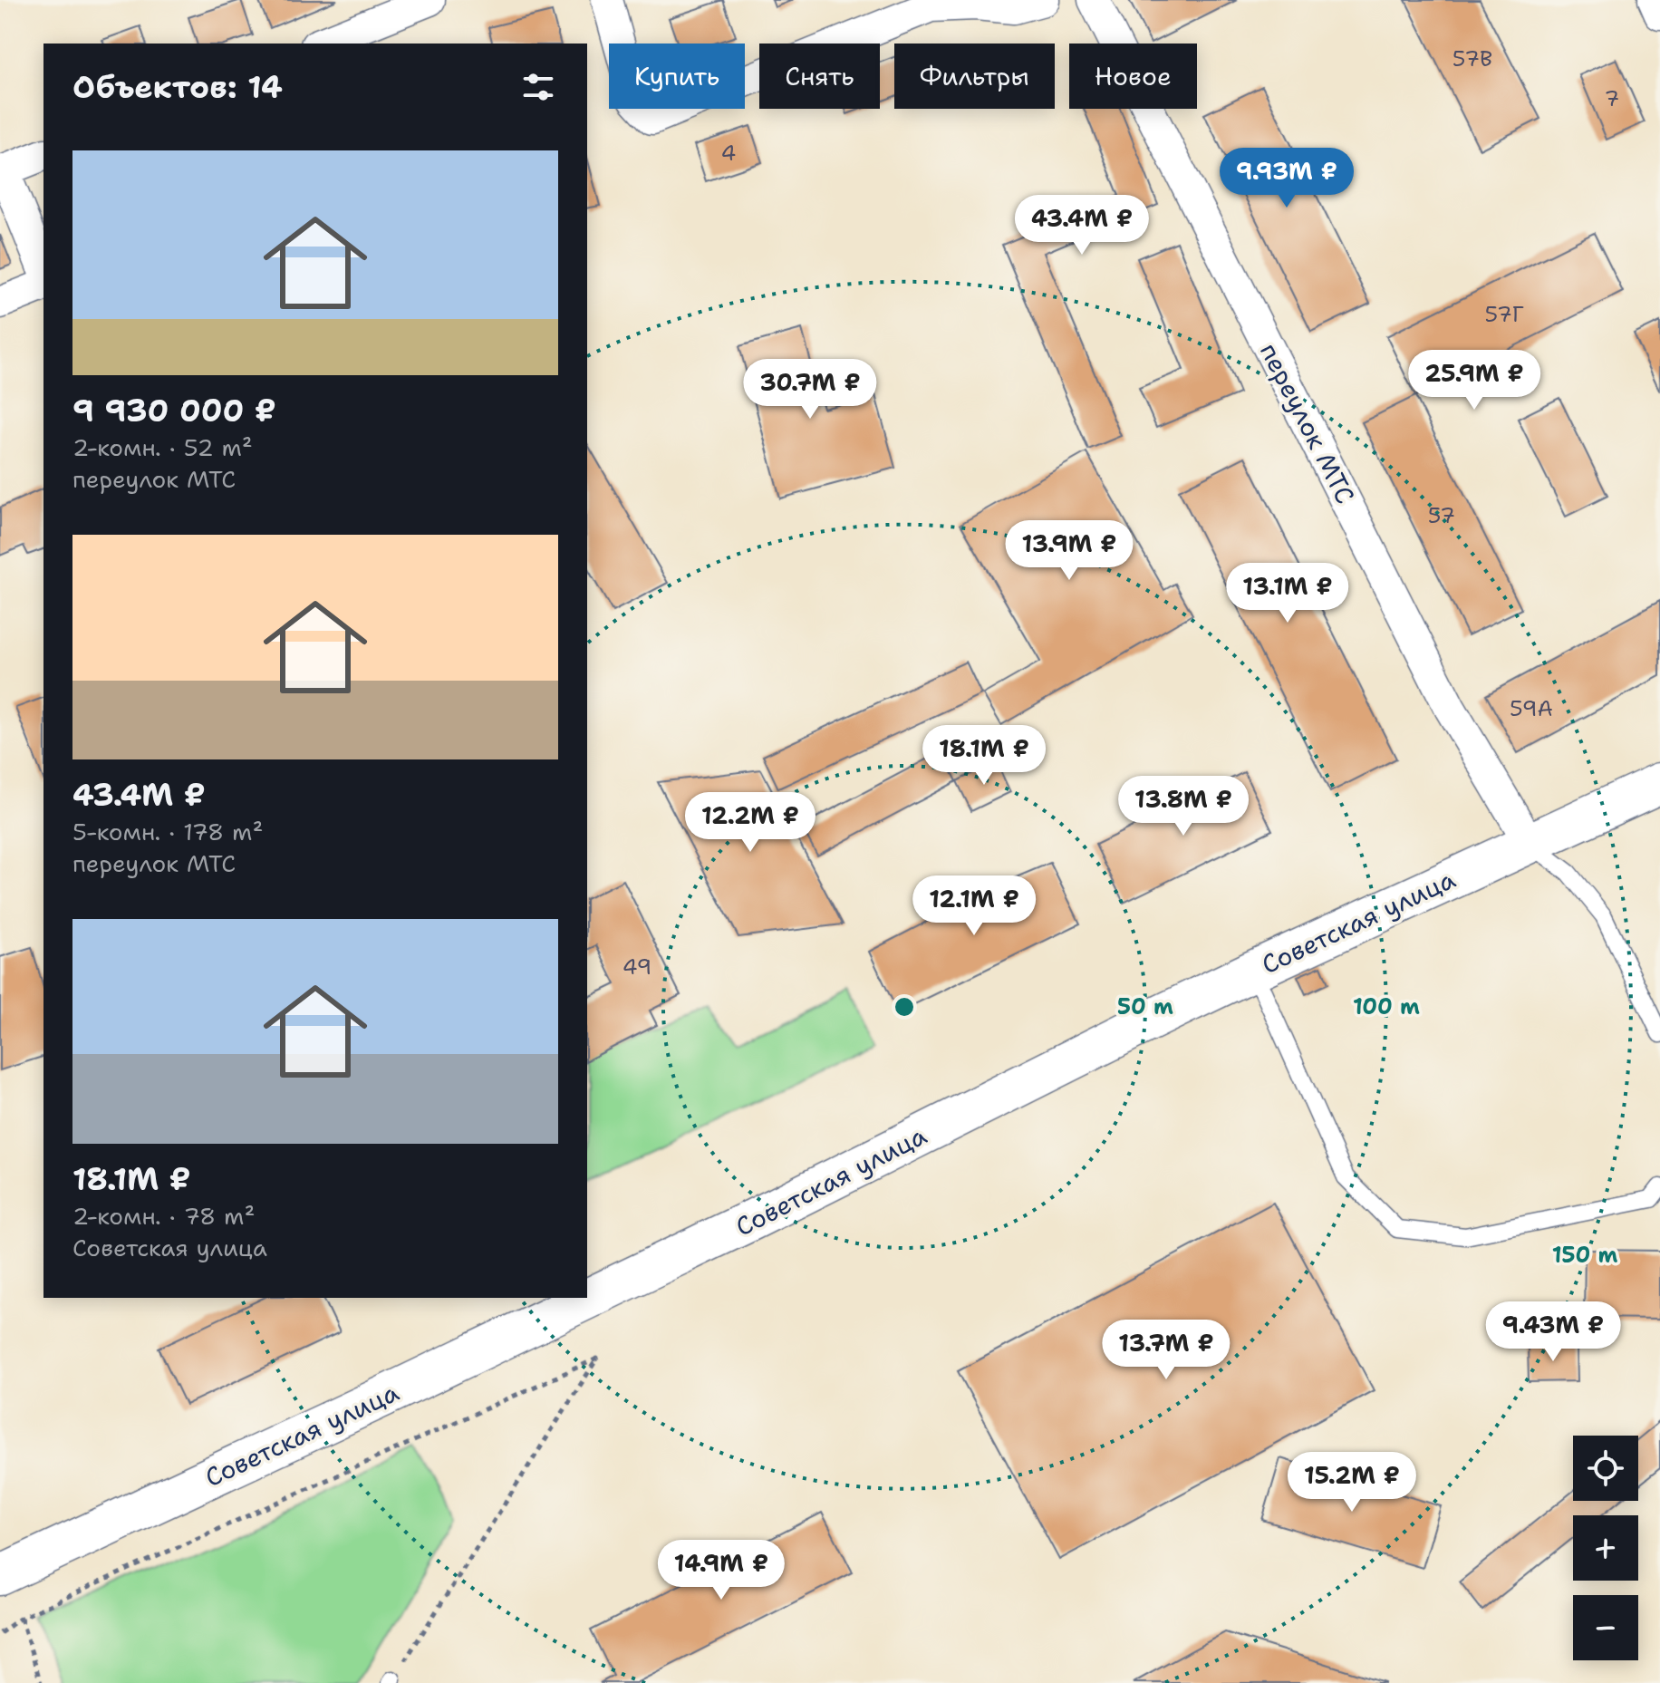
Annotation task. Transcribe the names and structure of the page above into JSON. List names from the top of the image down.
{
  "streets": {
    "main road": ["Советская улица"],
    "street": ["переулок МТС"]
  },
  "crossings": [
    ["переулок МТС", "Советская улица"]
  ],
  "house_numbers": [
    "57В",
    "7",
    "4",
    "57Г",
    "57",
    "59А",
    "49"
  ],
  "page": {
    "chip": [
      "Купить",
      "Снять",
      "Фильтры",
      "Новое"
    ],
    "heading": "Объектов: 14",
    "list": [
      {
        "name": "9 930 000 ₽",
        "note": "2-комн. · 52 m² · переулок МТС"
      },
      {
        "name": "43.4M ₽",
        "note": "5-комн. · 178 m² · переулок МТС"
      },
      {
        "name": "18.1M ₽",
        "note": "2-комн. · 78 m² · Советская улица"
      }
    ],
    "price": [
      "9.93M ₽",
      "43.4M ₽",
      "25.9M ₽",
      "30.7M ₽",
      "13.9M ₽",
      "13.1M ₽",
      "18.1M ₽",
      "13.8M ₽",
      "12.2M ₽",
      "12.1M ₽",
      "9.43M ₽",
      "13.7M ₽",
      "15.2M ₽",
      "14.9M ₽"
    ],
    "map_buttons": ["+", "−"]
  },
  "rings": ["50 m", "100 m", "150 m"]
}
